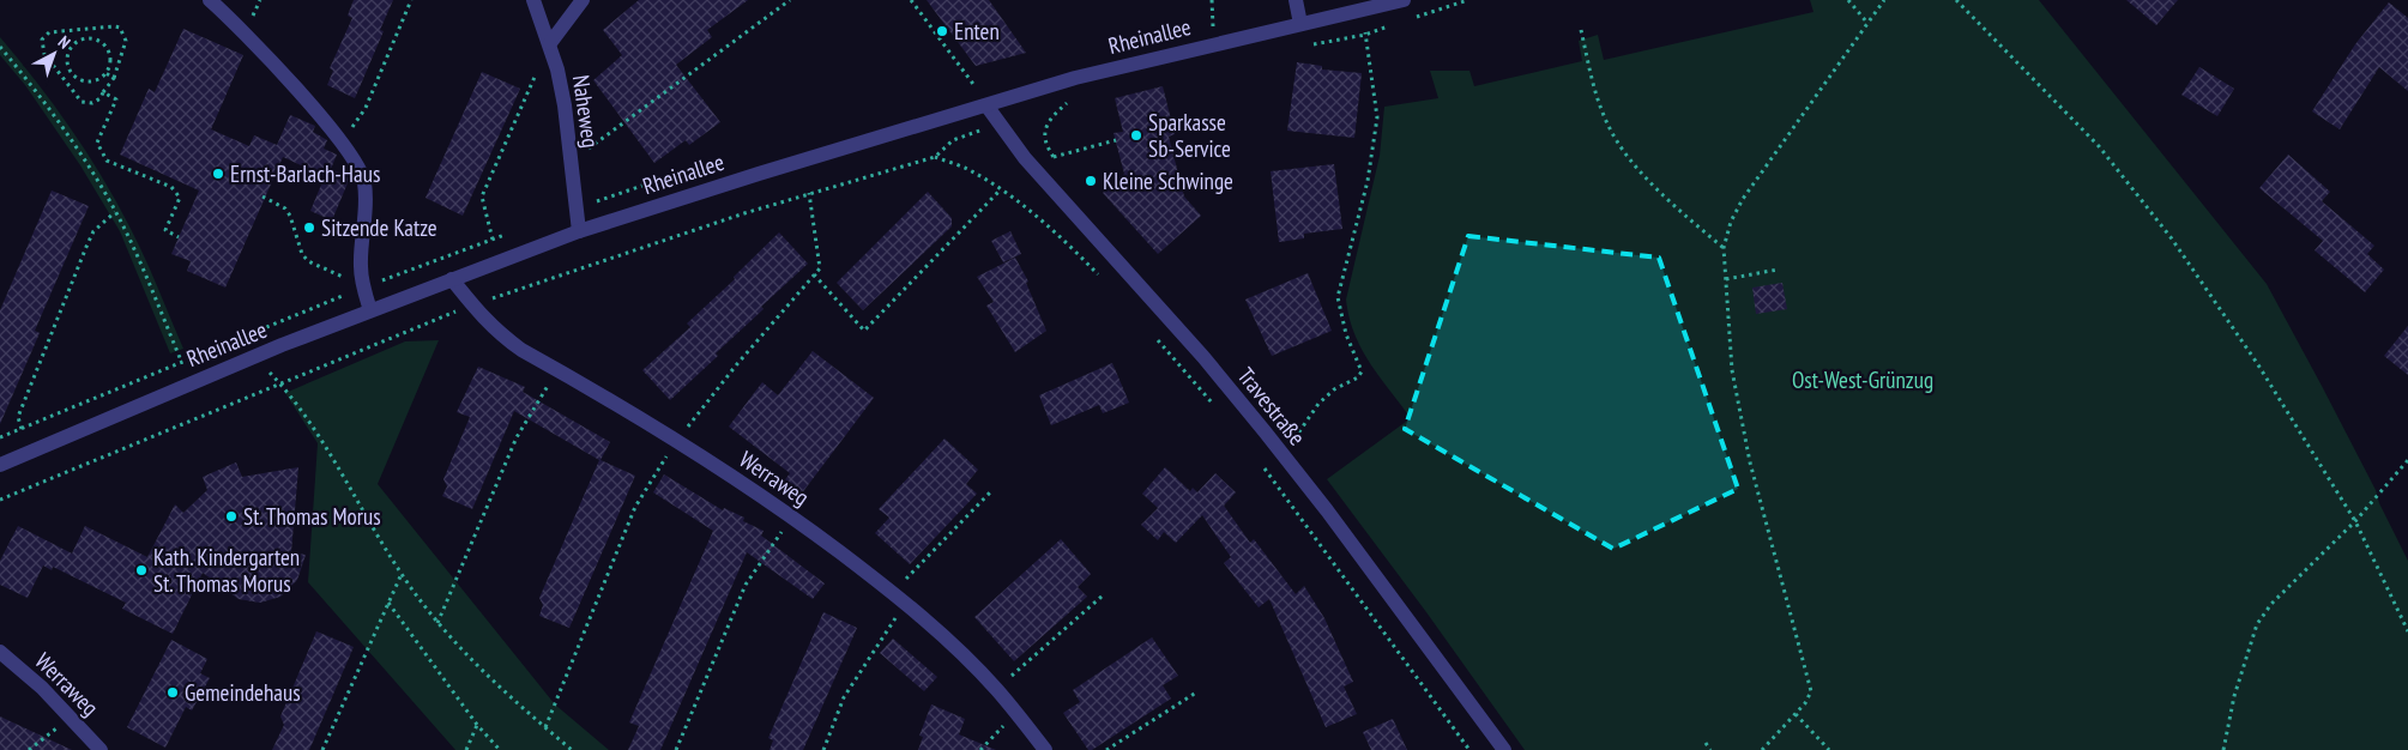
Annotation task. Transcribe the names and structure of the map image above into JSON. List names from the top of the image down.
{
  "streets": {
    "street": [
      "Rheinallee",
      "Naheweg",
      "Travestraße",
      "Werraweg"
    ]
  },
  "crossings": [
    ["Rheinallee", "Naheweg"],
    ["Rheinallee", "Travestraße"],
    ["Rheinallee", "Werraweg"]
  ],
  "parks": ["Ost-West-Grünzug"],
  "places": [
    "Enten",
    "Sparkasse Sb-Service",
    "Ernst-Barlach-Haus",
    "Kleine Schwinge",
    "Sitzende Katze",
    "St. Thomas Morus",
    "Kath. Kindergarten St. Thomas Morus",
    "Gemeindehaus"
  ],
  "north": "top right"
}
